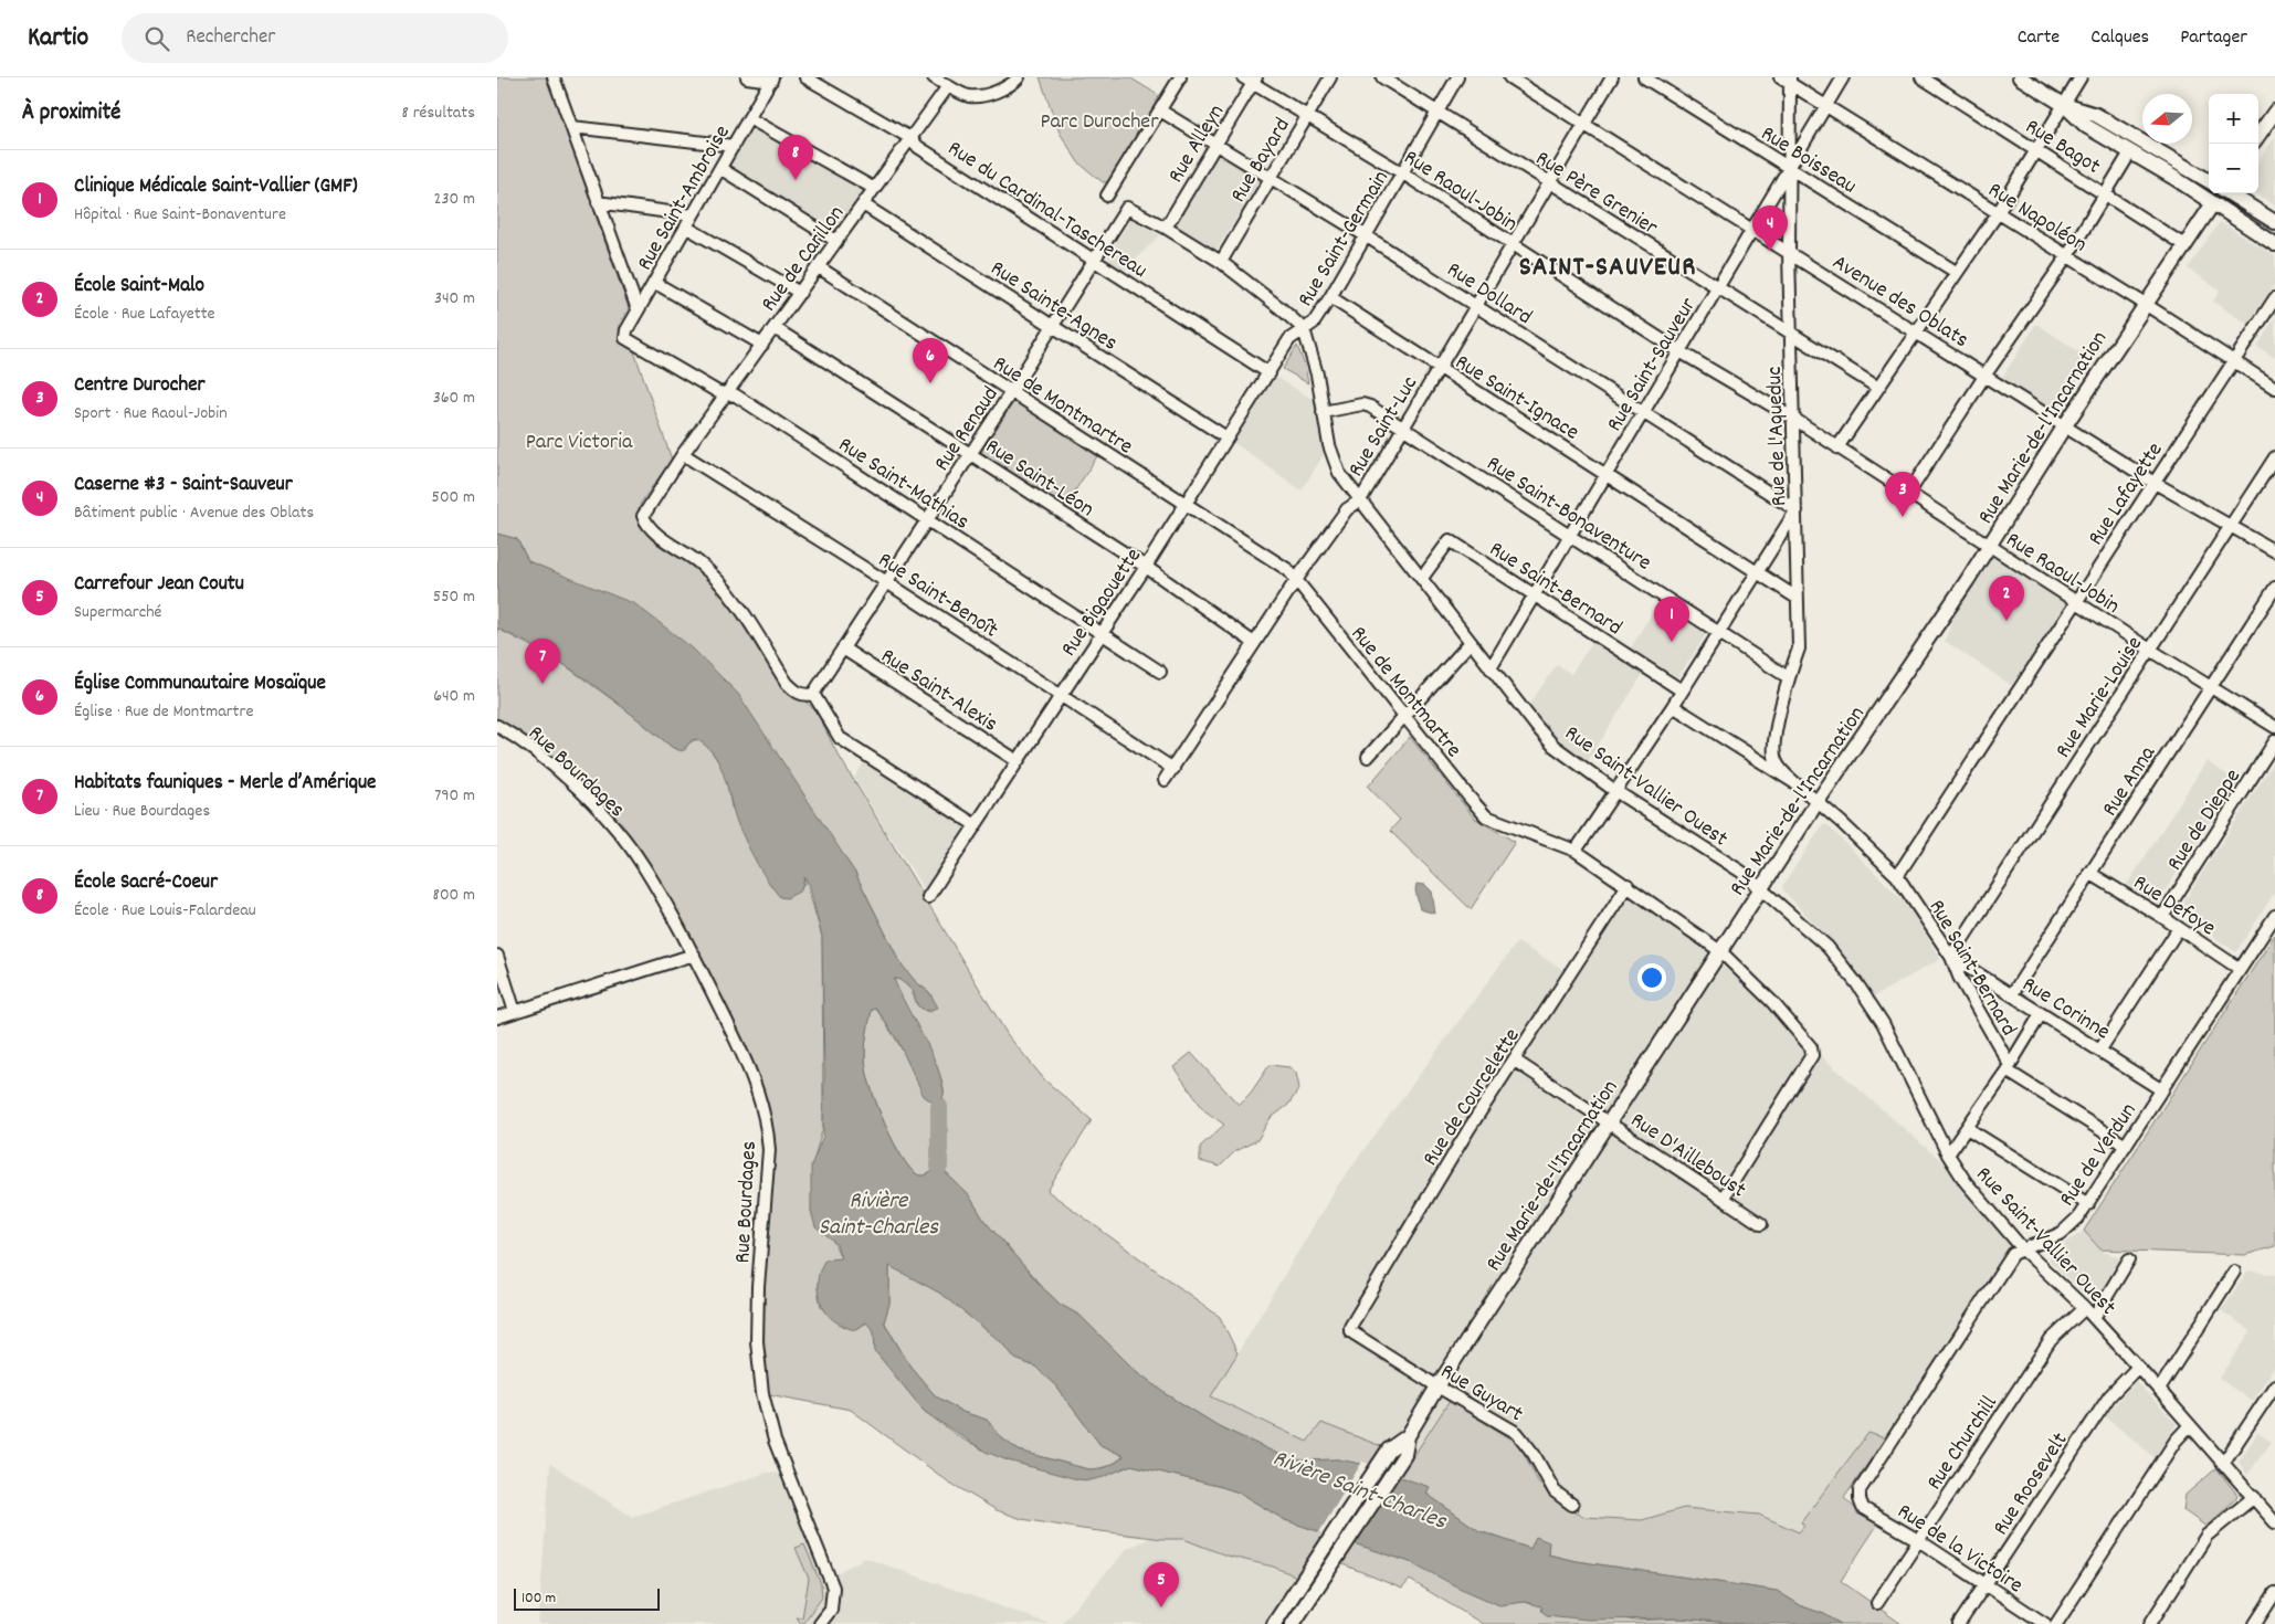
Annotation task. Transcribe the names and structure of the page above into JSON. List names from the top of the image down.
{
  "streets": {
    "main road": ["Rue Marie-de-l'Incarnation"],
    "street": [
      "Rue Alleyn",
      "Rue Bagot",
      "Rue Boisseau",
      "Rue Bayard",
      "Rue Raoul-Jobin",
      "Rue Père Grenier",
      "Rue Saint-Ambroise",
      "Rue du Cardinal-Taschereau",
      "Rue Napoléon",
      "Rue Saint-Germain",
      "Rue de Carillon",
      "Rue Dollard",
      "Avenue des Oblats",
      "Rue Sainte-Agnes",
      "Rue Saint-Sauveur",
      "Rue Saint-Ignace",
      "Rue de Montmartre",
      "Rue Saint-Luc",
      "Rue Renaud",
      "Rue de l'Aqueduc",
      "Rue Saint-Léon",
      "Rue Saint-Mathias",
      "Rue Lafayette",
      "Rue Saint-Bonaventure",
      "Rue Saint-Bernard",
      "Rue Saint-Benoît",
      "Rue Bigaouette",
      "Rue Saint-Alexis",
      "Rue Marie-Louise",
      "Rue Bourdages",
      "Rue Anna",
      "Rue Saint-Vallier Ouest",
      "Rue de Dieppe",
      "Rue Defoye",
      "Rue Corinne",
      "Rue de Courcelette",
      "Rue D'Ailleboust",
      "Rue de Verdun",
      "Rue Guyart",
      "Rue Churchill",
      "Rue Roosevelt",
      "Rue de la Victoire"
    ]
  },
  "crossings": [
    ["Rue Alleyn", "Rue Raoul-Jobin"],
    ["Rue Alleyn", "Rue Dollard"],
    ["Rue Alleyn", "Rue Renaud"],
    ["Rue Bagot", "Rue Marie-de-l'Incarnation"],
    ["Rue Boisseau", "Rue Saint-Sauveur"],
    ["Rue Boisseau", "Rue de l'Aqueduc"],
    ["Rue Bayard", "Rue Raoul-Jobin"],
    ["Rue Bayard", "Rue Dollard"],
    ["Rue Raoul-Jobin", "Rue Saint-Germain"],
    ["Rue Raoul-Jobin", "Rue Saint-Sauveur"],
    ["Rue Raoul-Jobin", "Rue Saint-Luc"],
    ["Rue Raoul-Jobin", "Rue Marie-de-l'Incarnation"],
    ["Rue Raoul-Jobin", "Rue de l'Aqueduc"],
    ["Rue Raoul-Jobin", "Rue Lafayette"],
    ["Rue Raoul-Jobin", "Rue Marie-Louise"],
    ["Rue Raoul-Jobin", "Rue Anna"],
    ["Rue Père Grenier", "Rue Saint-Germain"],
    ["Rue Père Grenier", "Rue Saint-Sauveur"],
    ["Rue Père Grenier", "Rue Saint-Luc"],
    ["Rue Père Grenier", "Rue de l'Aqueduc"],
    ["Rue Saint-Ambroise", "Rue Saint-Mathias"],
    ["Rue du Cardinal-Taschereau", "Rue de Carillon"],
    ["Rue du Cardinal-Taschereau", "Rue Renaud"],
    ["Rue du Cardinal-Taschereau", "Rue Bigaouette"],
    ["Rue Napoléon", "Rue Saint-Sauveur"],
    ["Rue Napoléon", "Rue Marie-de-l'Incarnation"],
    ["Rue Napoléon", "Rue de l'Aqueduc"],
    ["Rue Napoléon", "Rue Lafayette"],
    ["Rue Saint-Germain", "Rue Dollard"],
    ["Rue Saint-Germain", "Rue Saint-Ignace"],
    ["Rue Saint-Germain", "Rue Bigaouette"],
    ["Rue Saint-Germain", "Rue Saint-Vallier Ouest"],
    ["Rue de Carillon", "Rue Sainte-Agnes"],
    ["Rue de Carillon", "Rue de Montmartre"],
    ["Rue de Carillon", "Rue Renaud"],
    ["Rue de Carillon", "Rue Saint-Léon"],
    ["Rue de Carillon", "Rue Saint-Mathias"],
    ["Rue de Carillon", "Rue Saint-Benoît"],
    ["Rue Dollard", "Rue Saint-Sauveur"],
    ["Rue Dollard", "Rue Saint-Luc"],
    ["Rue Dollard", "Rue de l'Aqueduc"],
    ["Avenue des Oblats", "Rue Saint-Sauveur"],
    ["Avenue des Oblats", "Rue Saint-Luc"],
    ["Avenue des Oblats", "Rue Marie-de-l'Incarnation"],
    ["Avenue des Oblats", "Rue de l'Aqueduc"],
    ["Avenue des Oblats", "Rue Lafayette"],
    ["Avenue des Oblats", "Rue Marie-Louise"],
    ["Rue Sainte-Agnes", "Rue Renaud"],
    ["Rue Sainte-Agnes", "Rue Bigaouette"],
    ["Rue Saint-Sauveur", "Rue Saint-Ignace"],
    ["Rue Saint-Sauveur", "Rue de l'Aqueduc"],
    ["Rue Saint-Sauveur", "Rue Saint-Bonaventure"],
    ["Rue Saint-Sauveur", "Rue Saint-Bernard"],
    ["Rue Saint-Sauveur", "Rue Saint-Vallier Ouest"],
    ["Rue Saint-Ignace", "Rue Saint-Luc"],
    ["Rue Saint-Ignace", "Rue de l'Aqueduc"],
    ["Rue de Montmartre", "Rue Saint-Luc"],
    ["Rue de Montmartre", "Rue Marie-de-l'Incarnation"],
    ["Rue de Montmartre", "Rue Renaud"],
    ["Rue de Montmartre", "Rue Bigaouette"],
    ["Rue de Montmartre", "Rue de Courcelette"],
    ["Rue de Montmartre", "Rue D'Ailleboust"],
    ["Rue Saint-Luc", "Rue Saint-Léon"],
    ["Rue Saint-Luc", "Rue Saint-Bonaventure"],
    ["Rue Saint-Luc", "Rue Saint-Benoît"],
    ["Rue Saint-Luc", "Rue Saint-Vallier Ouest"],
    ["Rue Marie-de-l'Incarnation", "Rue Saint-Bernard"],
    ["Rue Marie-de-l'Incarnation", "Rue Saint-Vallier Ouest"],
    ["Rue Marie-de-l'Incarnation", "Rue D'Ailleboust"],
    ["Rue Marie-de-l'Incarnation", "Rue Guyart"],
    ["Rue Renaud", "Rue Saint-Léon"],
    ["Rue Renaud", "Rue Saint-Mathias"],
    ["Rue Renaud", "Rue Saint-Benoît"],
    ["Rue Renaud", "Rue Saint-Alexis"],
    ["Rue de l'Aqueduc", "Rue Saint-Bonaventure"],
    ["Rue de l'Aqueduc", "Rue Saint-Bernard"],
    ["Rue Saint-Léon", "Rue Bigaouette"],
    ["Rue Saint-Mathias", "Rue Bigaouette"],
    ["Rue Lafayette", "Rue Saint-Bernard"],
    ["Rue Saint-Bonaventure", "Rue Saint-Vallier Ouest"],
    ["Rue Saint-Bernard", "Rue Marie-Louise"],
    ["Rue Saint-Bernard", "Rue Saint-Vallier Ouest"],
    ["Rue Saint-Bernard", "Rue Corinne"],
    ["Rue Saint-Bernard", "Rue de Verdun"],
    ["Rue Saint-Benoît", "Rue Bigaouette"],
    ["Rue Bigaouette", "Rue Saint-Alexis"],
    ["Rue Bigaouette", "Rue Saint-Vallier Ouest"],
    ["Rue Marie-Louise", "Rue Corinne"],
    ["Rue Anna", "Rue Defoye"],
    ["Rue Anna", "Rue Corinne"],
    ["Rue Saint-Vallier Ouest", "Rue de Verdun"],
    ["Rue Saint-Vallier Ouest", "Rue Churchill"],
    ["Rue Saint-Vallier Ouest", "Rue Roosevelt"],
    ["Rue de Dieppe", "Rue Defoye"],
    ["Rue Defoye", "Rue de Verdun"],
    ["Rue Corinne", "Rue de Verdun"],
    ["Rue de Courcelette", "Rue D'Ailleboust"],
    ["Rue de Courcelette", "Rue Guyart"],
    ["Rue de Verdun", "Rue de la Victoire"],
    ["Rue Churchill", "Rue de la Victoire"],
    ["Rue Roosevelt", "Rue de la Victoire"]
  ],
  "districts": ["SAINT-SAUVEUR"],
  "water": ["Rivière Saint-Charles"],
  "parks": ["Parc Durocher", "Parc Victoria"],
  "scale_bar": "100 m",
  "north": "left",
  "page": {
    "header": "Kartio",
    "search": "Rechercher",
    "nav": ["Carte", "Calques", "Partager"],
    "heading": ["À proximité", "8 résultats"],
    "map_buttons": ["+", "−"],
    "pins": [
      "8",
      "4",
      "6",
      "3",
      "2",
      "1",
      "7",
      "5"
    ],
    "list": [
      {
        "mark": "1",
        "name": "Clinique Médicale Saint-Vallier (GMF)",
        "note": "Hôpital · Rue Saint-Bonaventure",
        "value": "230 m"
      },
      {
        "mark": "2",
        "name": "École Saint-Malo",
        "note": "École · Rue Lafayette",
        "value": "340 m"
      },
      {
        "mark": "3",
        "name": "Centre Durocher",
        "note": "Sport · Rue Raoul-Jobin",
        "value": "360 m"
      },
      {
        "mark": "4",
        "name": "Caserne #3 - Saint-Sauveur",
        "note": "Bâtiment public · Avenue des Oblats",
        "value": "500 m"
      },
      {
        "mark": "5",
        "name": "Carrefour Jean Coutu",
        "note": "Supermarché",
        "value": "550 m"
      },
      {
        "mark": "6",
        "name": "Église Communautaire Mosaïque",
        "note": "Église · Rue de Montmartre",
        "value": "640 m"
      },
      {
        "mark": "7",
        "name": "Habitats fauniques - Merle d’Amérique",
        "note": "Lieu · Rue Bourdages",
        "value": "790 m"
      },
      {
        "mark": "8",
        "name": "École Sacré-Coeur",
        "note": "École · Rue Louis-Falardeau",
        "value": "800 m"
      }
    ],
    "scale": "100 m"
  }
}
